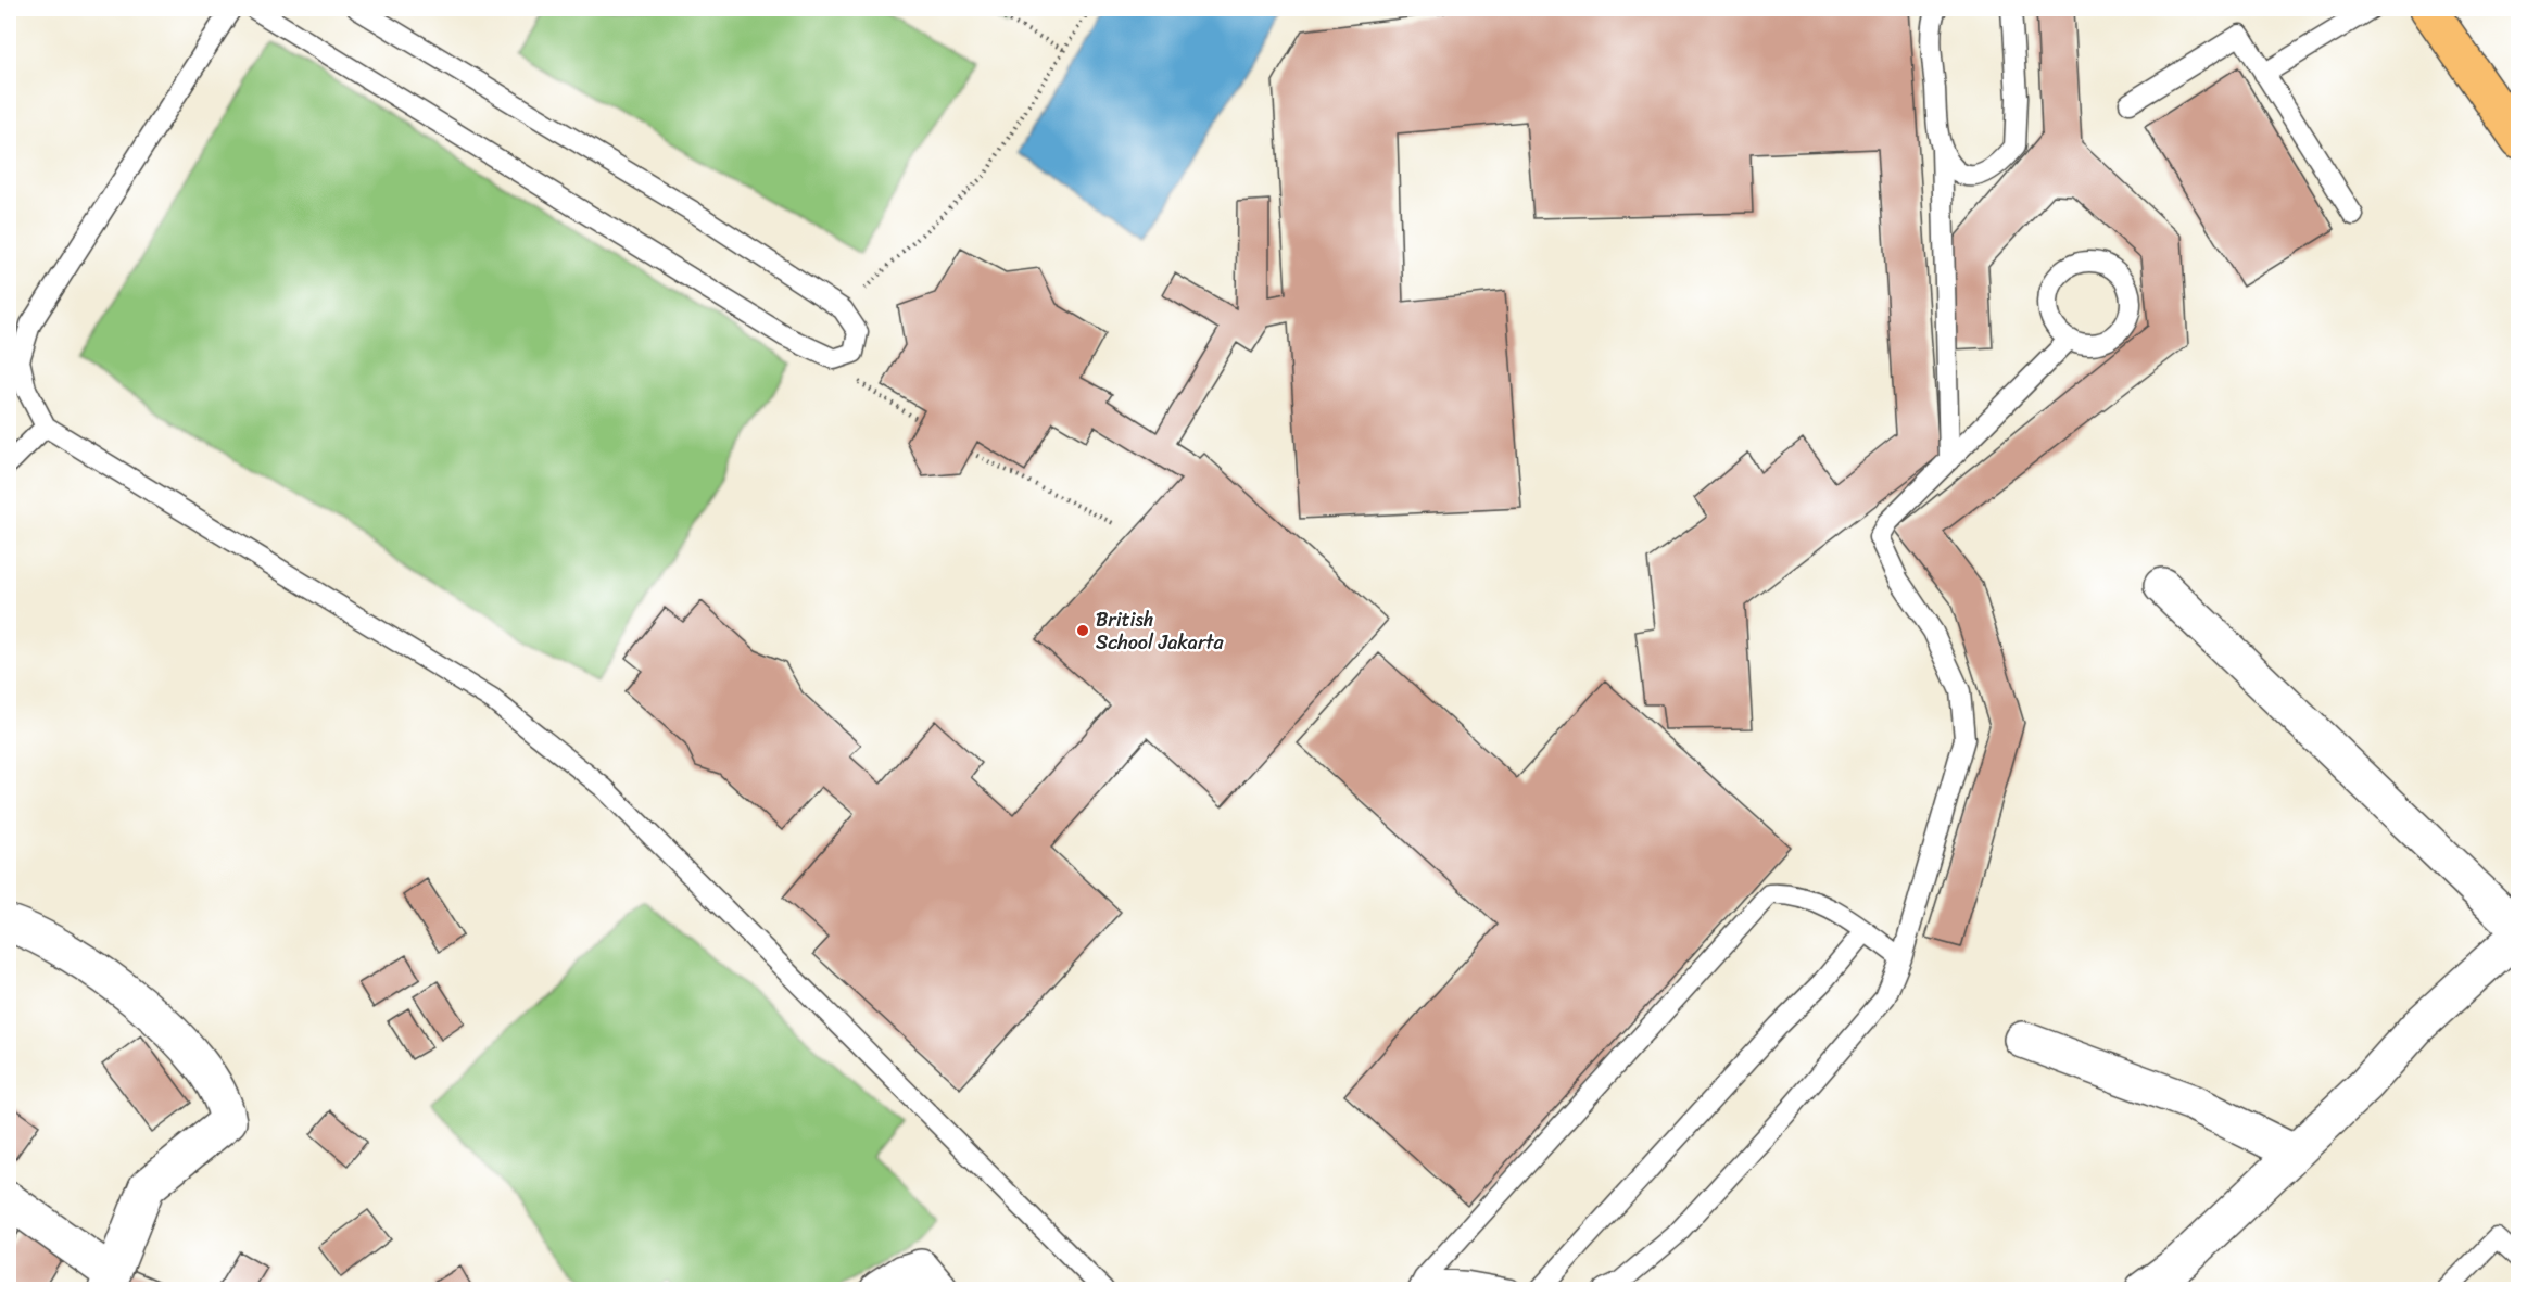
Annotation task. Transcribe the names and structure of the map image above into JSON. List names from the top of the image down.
{
  "places": ["British School Jakarta"]
}
